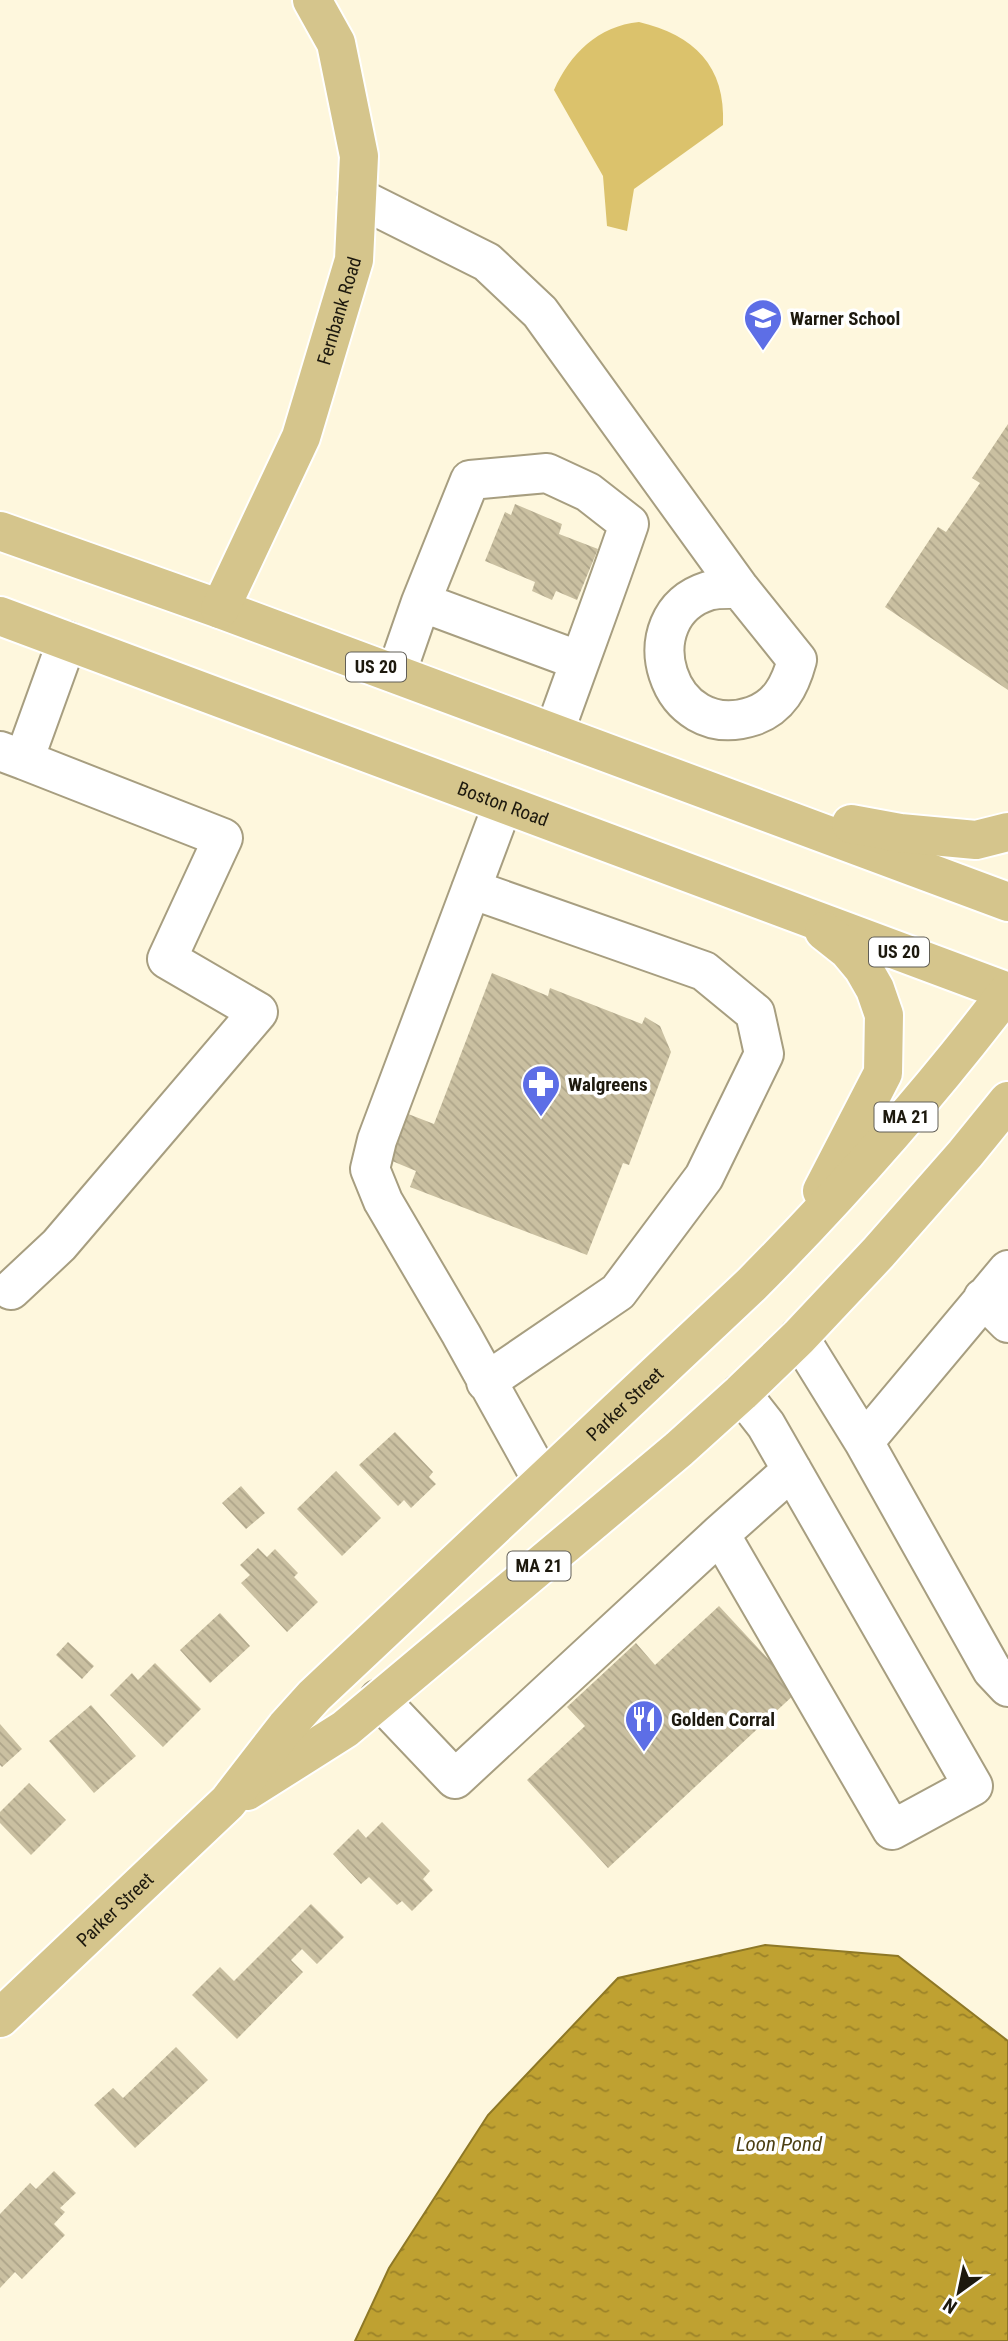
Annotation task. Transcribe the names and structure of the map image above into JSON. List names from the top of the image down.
{
  "streets": {
    "main road": [
      "Fernbank Road",
      "US 20",
      "Boston Road",
      "MA 21",
      "Parker Street"
    ]
  },
  "crossings": [
    ["Fernbank Road", "US 20"],
    ["Boston Road", "Parker Street"]
  ],
  "water": ["Loon Pond"],
  "places": {
    "school or university": ["Warner School"],
    "pharmacy": ["Walgreens"],
    "restaurant": ["Golden Corral"]
  },
  "north": "bottom left"
}
